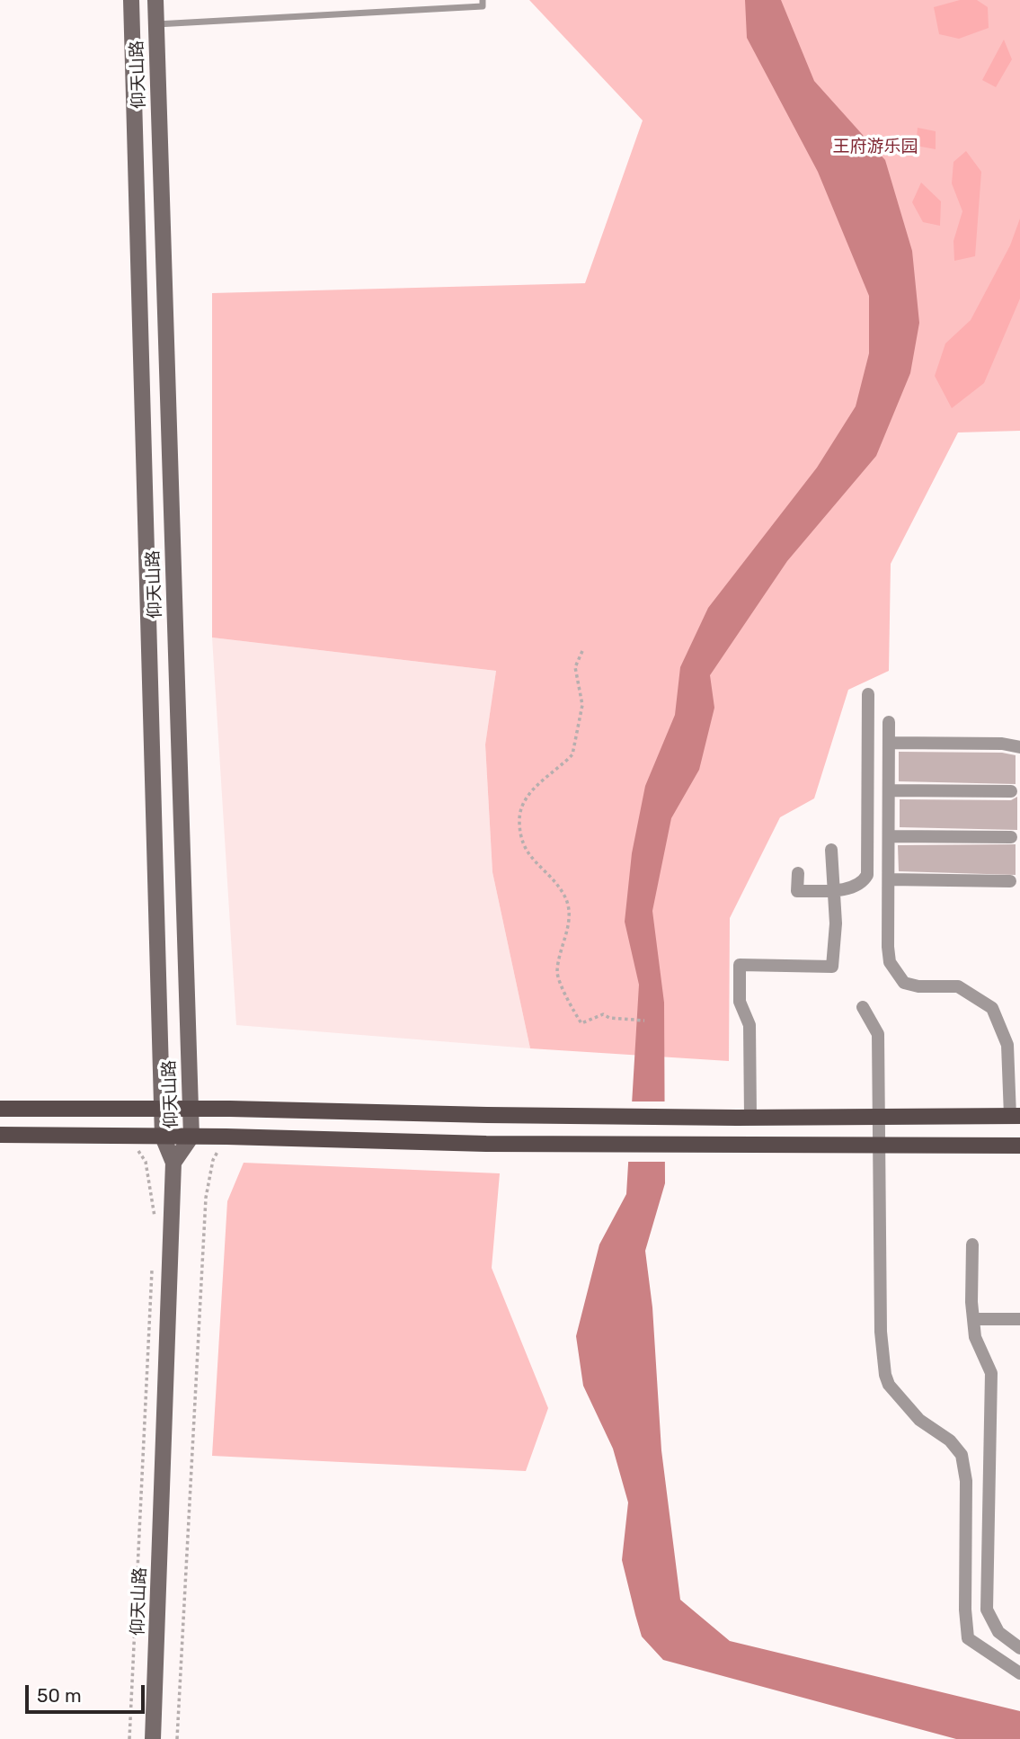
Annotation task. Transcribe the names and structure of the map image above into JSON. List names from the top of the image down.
{
  "streets": {
    "main road": ["仰天山路"]
  },
  "parks": ["王府游乐园"],
  "scale_bar": "50 m"
}
